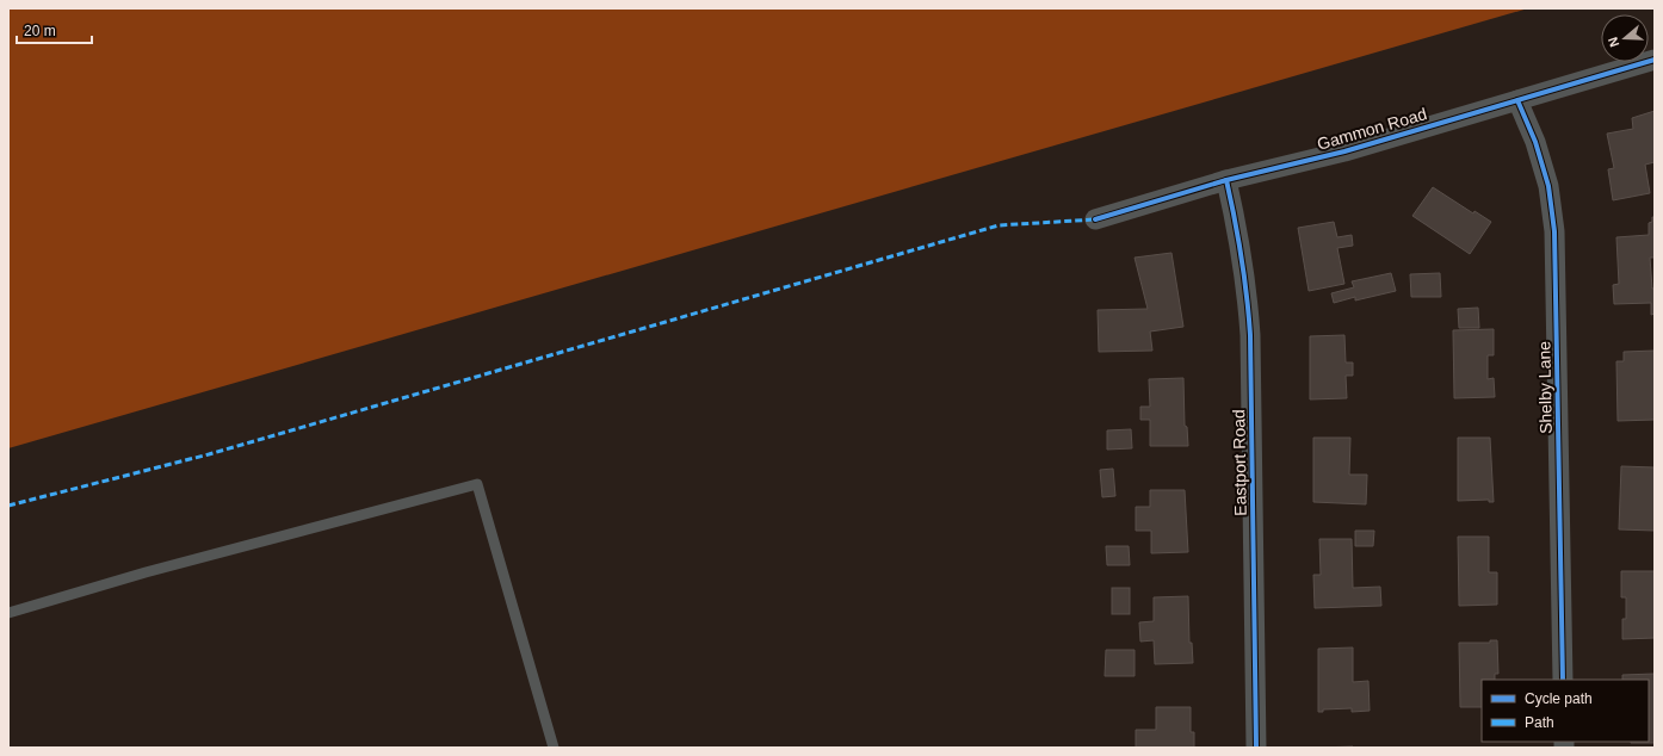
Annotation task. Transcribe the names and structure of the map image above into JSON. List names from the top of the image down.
{
  "streets": {
    "street": ["Gammon Road", "Shelby Lane", "Eastport Road"]
  },
  "crossings": [
    ["Gammon Road", "Shelby Lane"],
    ["Gammon Road", "Eastport Road"]
  ],
  "legend": ["Cycle path", "Path"],
  "scale_bar": "20 m",
  "north": "left"
}
